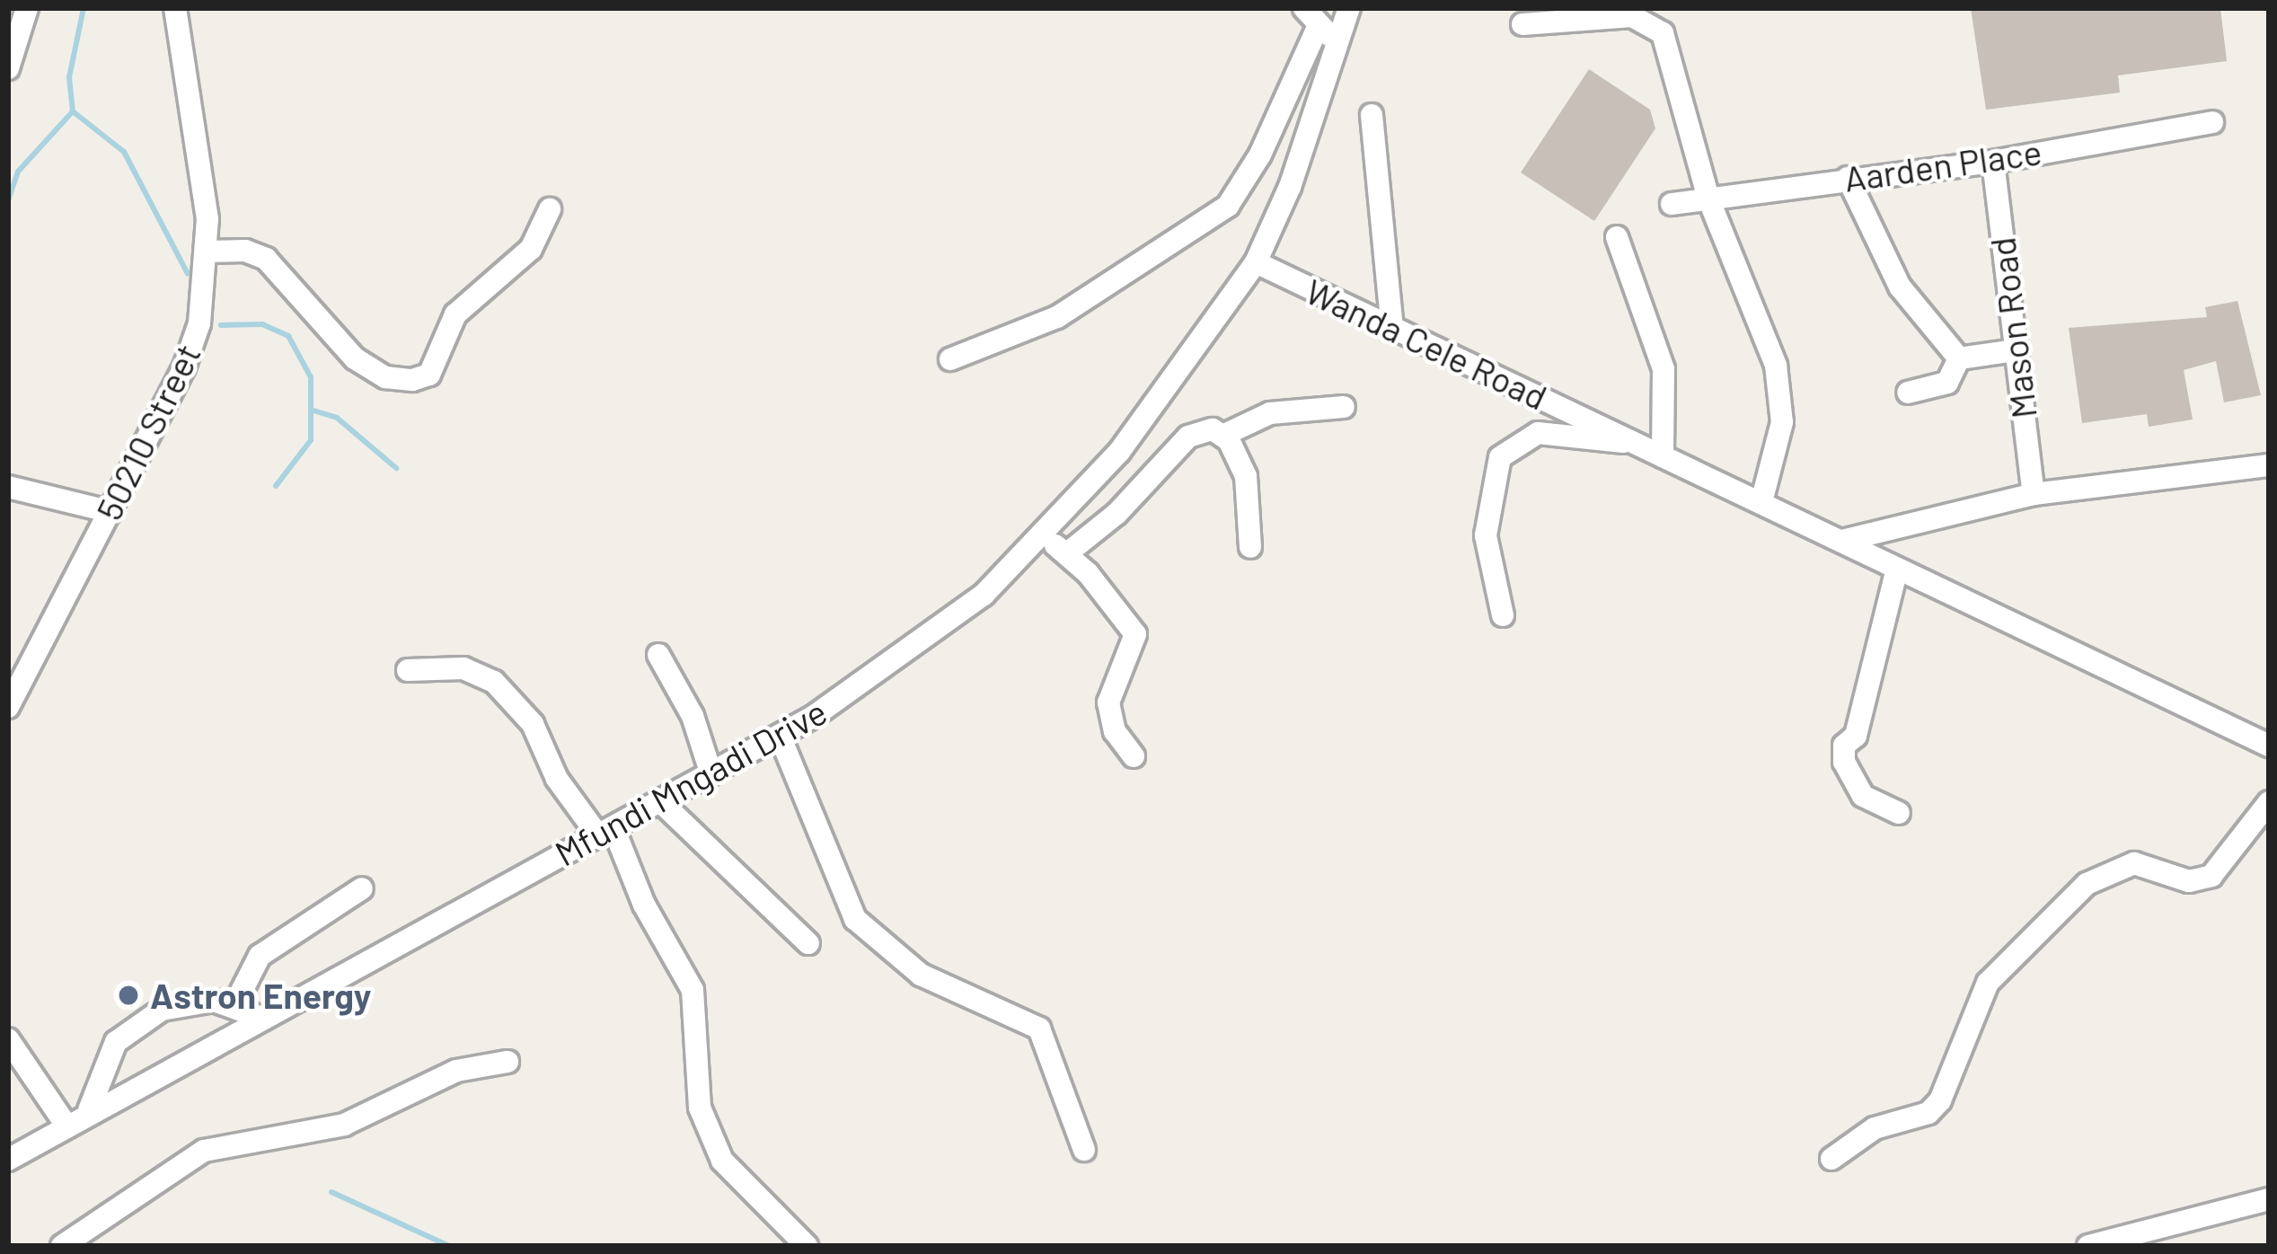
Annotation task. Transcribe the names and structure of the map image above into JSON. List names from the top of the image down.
{
  "streets": {
    "street": [
      "Aarden Place",
      "Mason Road",
      "Wanda Cele Road",
      "50210 Street",
      "Mfundi Mngadi Drive"
    ]
  },
  "crossings": [
    ["Aarden Place", "Mason Road"],
    ["Wanda Cele Road", "Mfundi Mngadi Drive"]
  ],
  "places": ["Astron Energy"]
}
